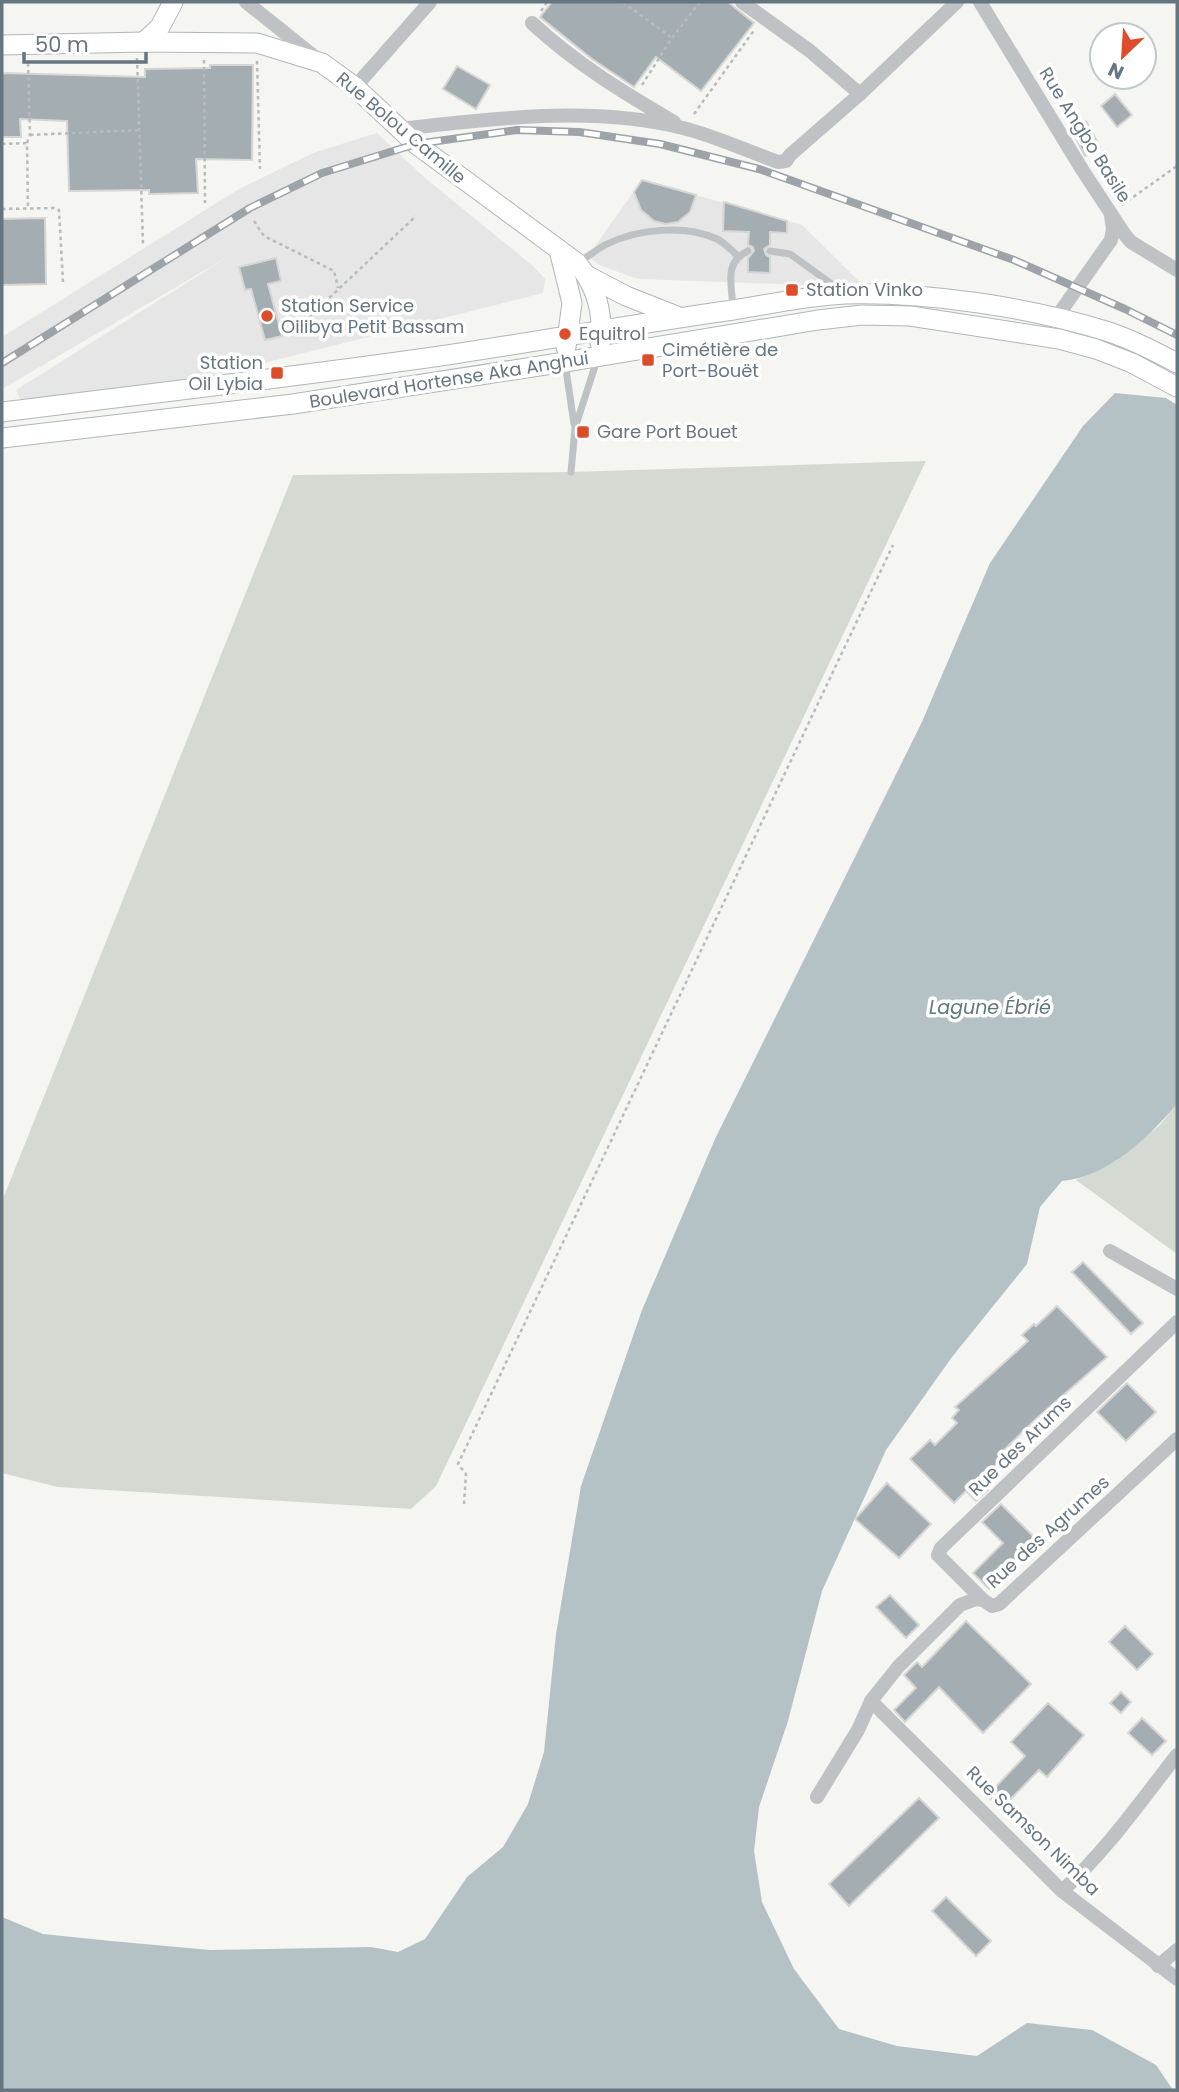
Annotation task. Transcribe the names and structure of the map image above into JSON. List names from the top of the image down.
{
  "streets": {
    "main road": ["Rue Bolou Camille", "Boulevard Hortense Aka Anghui"],
    "street": [
      "Rue Angbo Basile",
      "Rue des Arums",
      "Rue des Agrumes",
      "Rue Samson Nimba"
    ]
  },
  "crossings": [
    ["Rue Bolou Camille", "Boulevard Hortense Aka Anghui"],
    ["Rue des Arums", "Rue des Agrumes"],
    ["Rue des Agrumes", "Rue Samson Nimba"]
  ],
  "water": ["Lagune Ébrié"],
  "places": {
    "transit": [
      "Station Vinko",
      "Cimétière de Port-Bouët",
      "Station Oil Lybia",
      "Gare Port Bouet"
    ],
    "other": ["Station Service Oilibya Petit Bassam", "Equitrol"]
  },
  "scale_bar": "50 m",
  "north": "bottom left"
}
